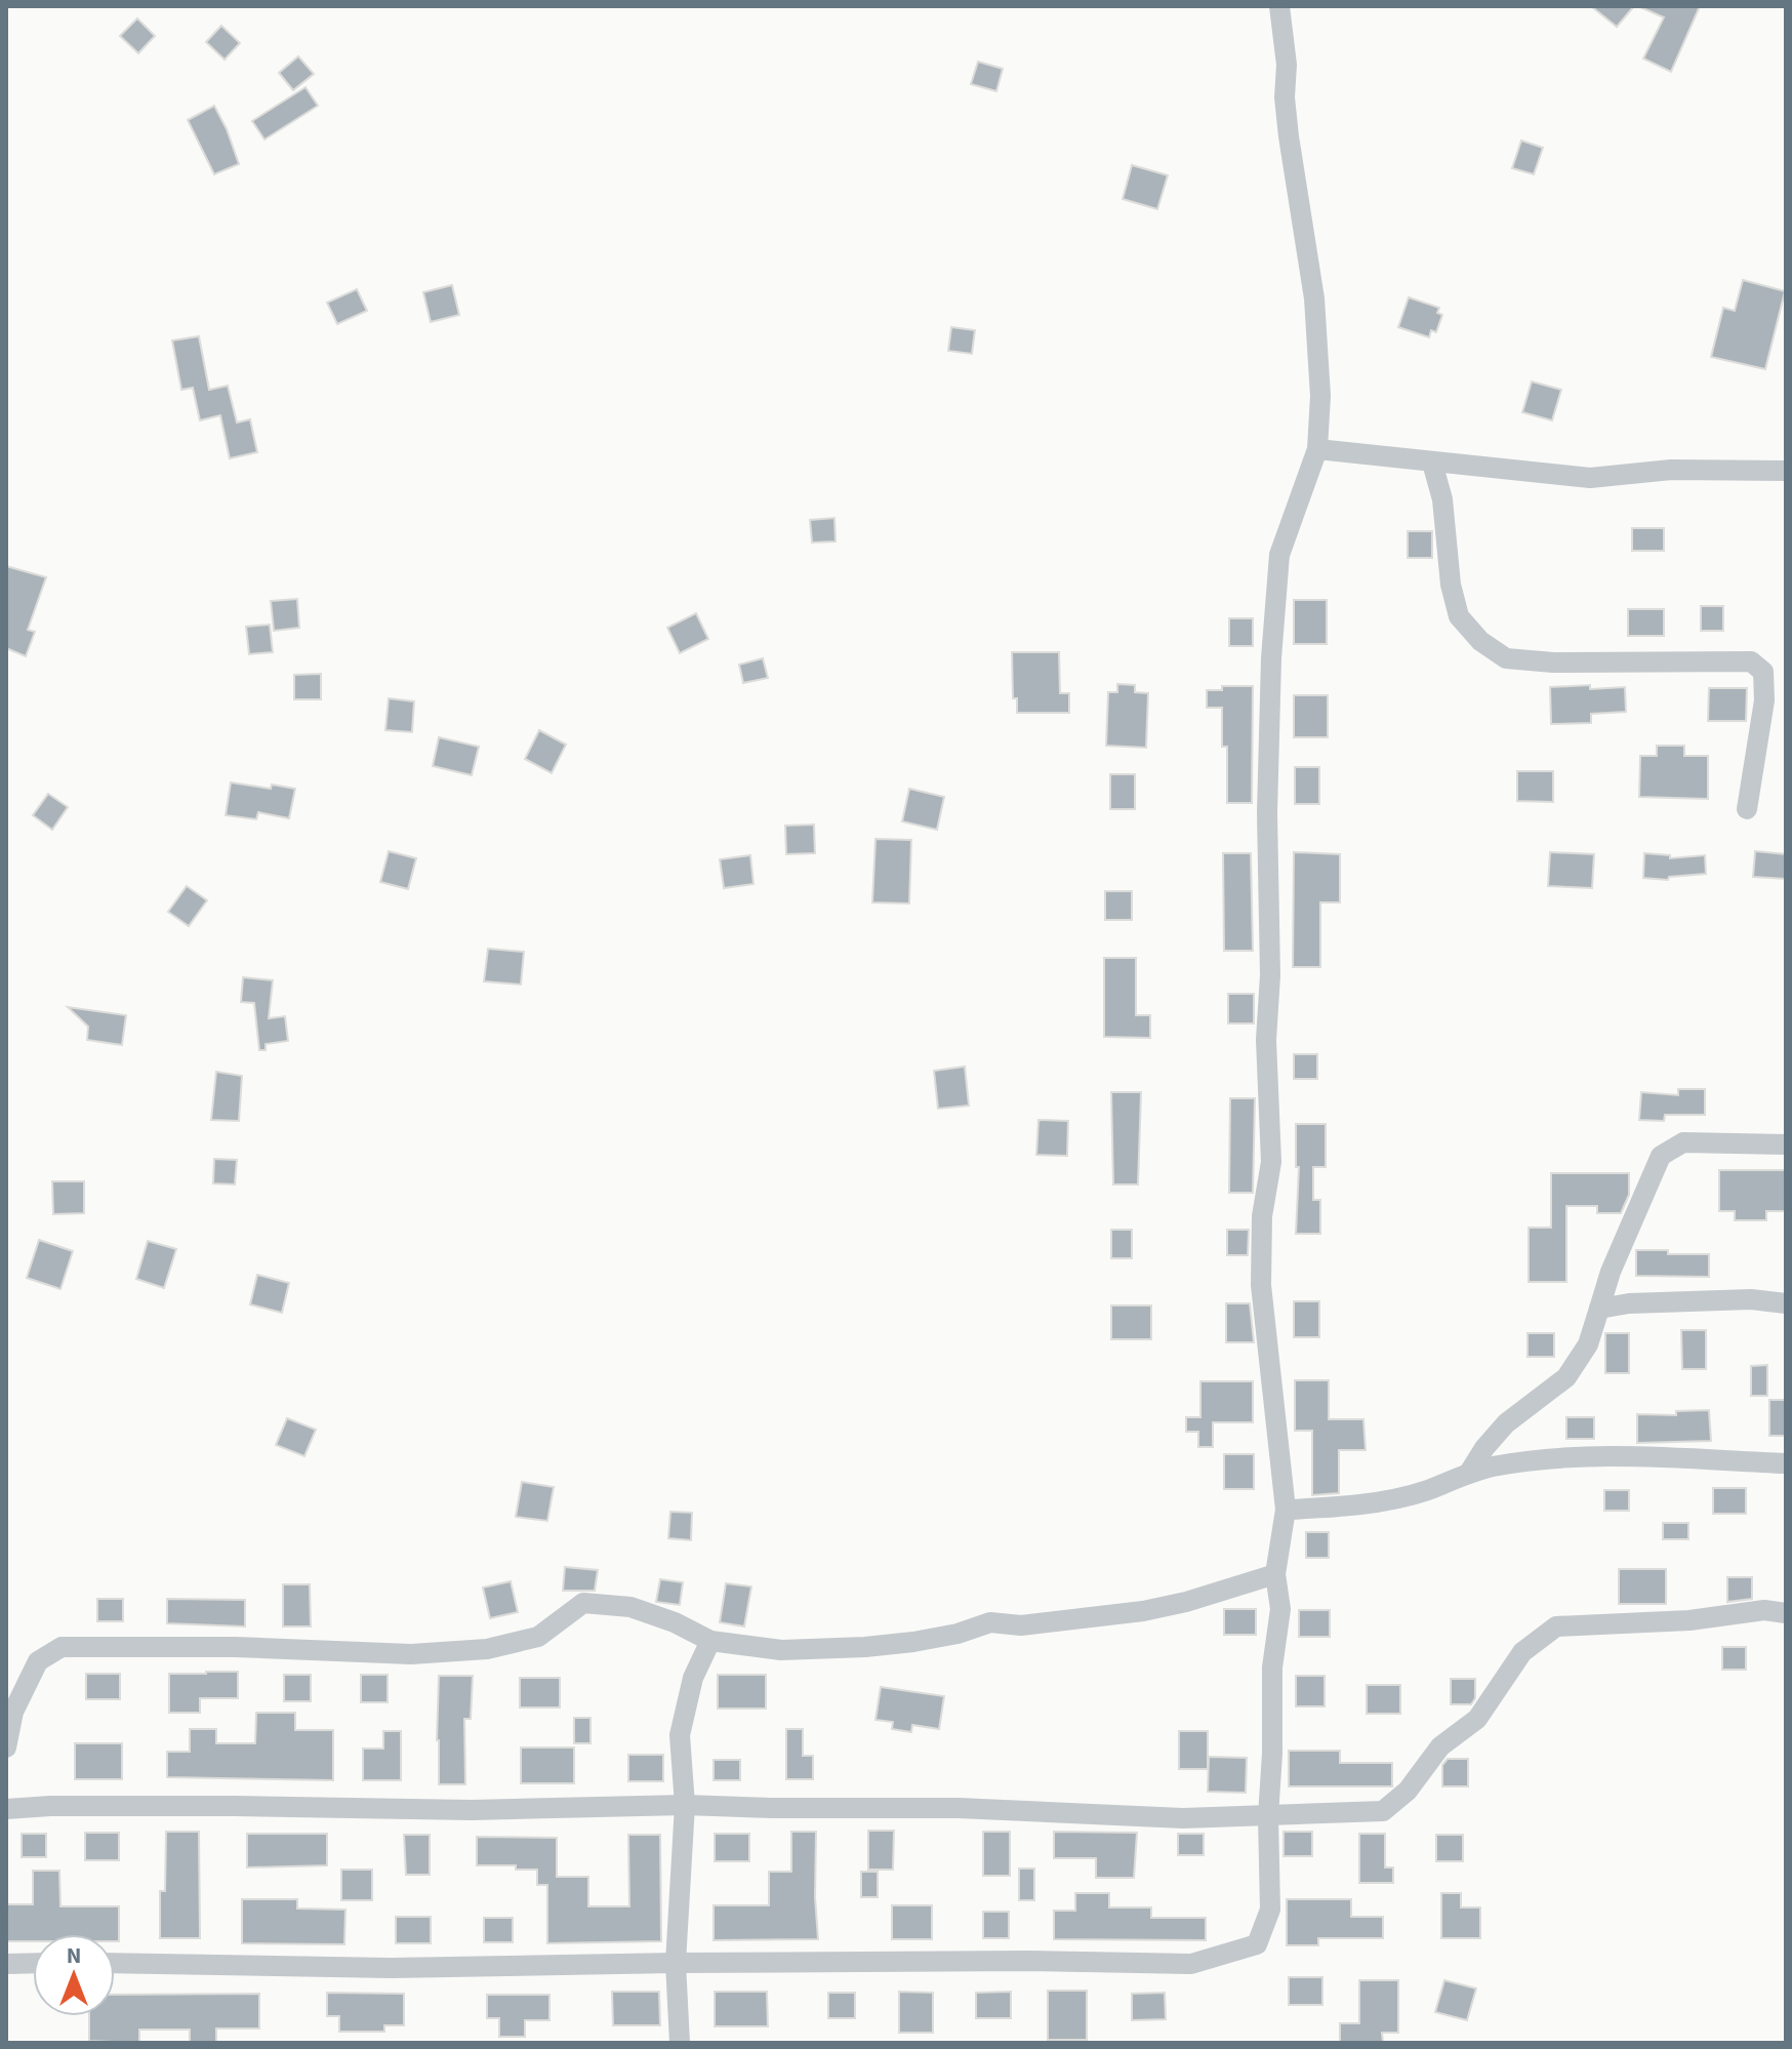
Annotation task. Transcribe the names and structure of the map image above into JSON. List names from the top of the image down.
{
  "north": "top"
}
